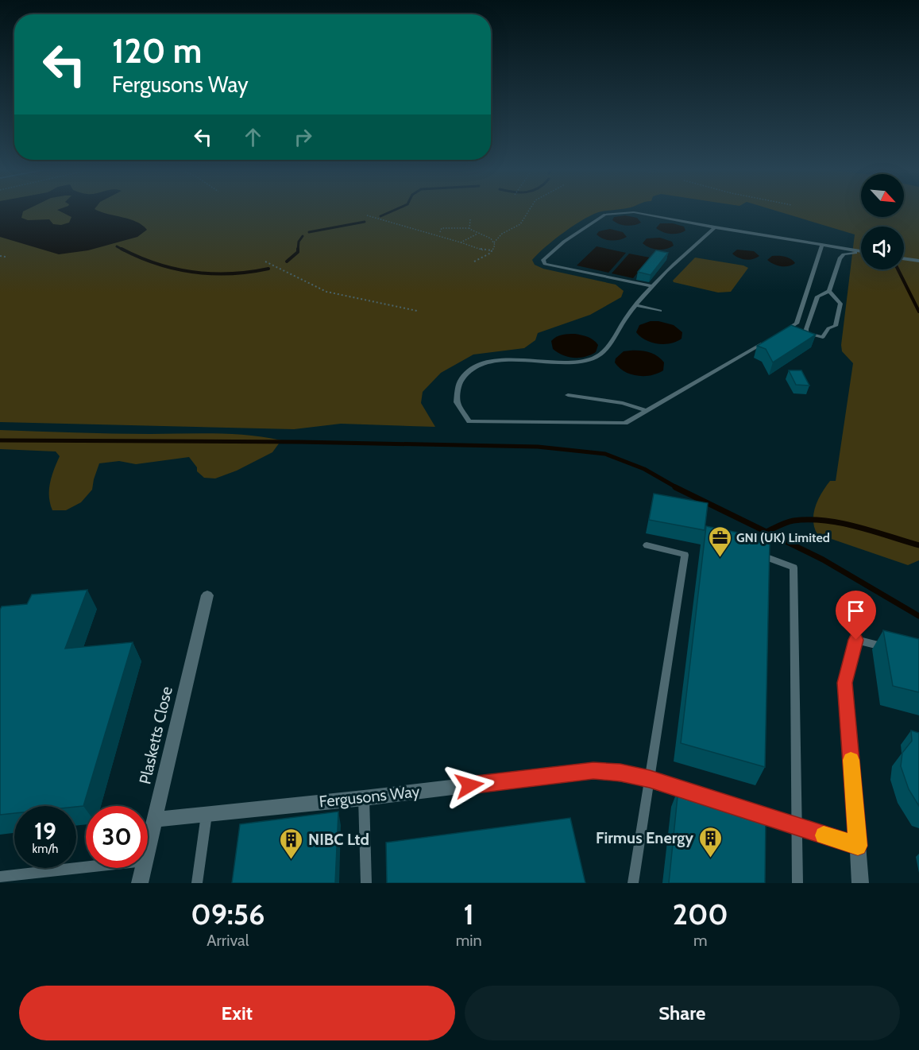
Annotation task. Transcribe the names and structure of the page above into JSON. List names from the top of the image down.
{
  "streets": {
    "street": ["Plasketts Close", "Fergusons Way"]
  },
  "crossings": [
    ["Plasketts Close", "Fergusons Way"]
  ],
  "places": {
    "office": ["GNI (UK) Limited"],
    "building": ["Firmus Energy", "NIBC Ltd"]
  },
  "north": "bottom right",
  "page": {
    "turn": ["120 m", "Fergusons Way"],
    "speed": "19 km/h",
    "limit": "30",
    "eta": [
      "09:56",
      "Arrival",
      "1",
      "min",
      "200",
      "m"
    ],
    "buttons": ["Exit", "Share"]
  }
}
